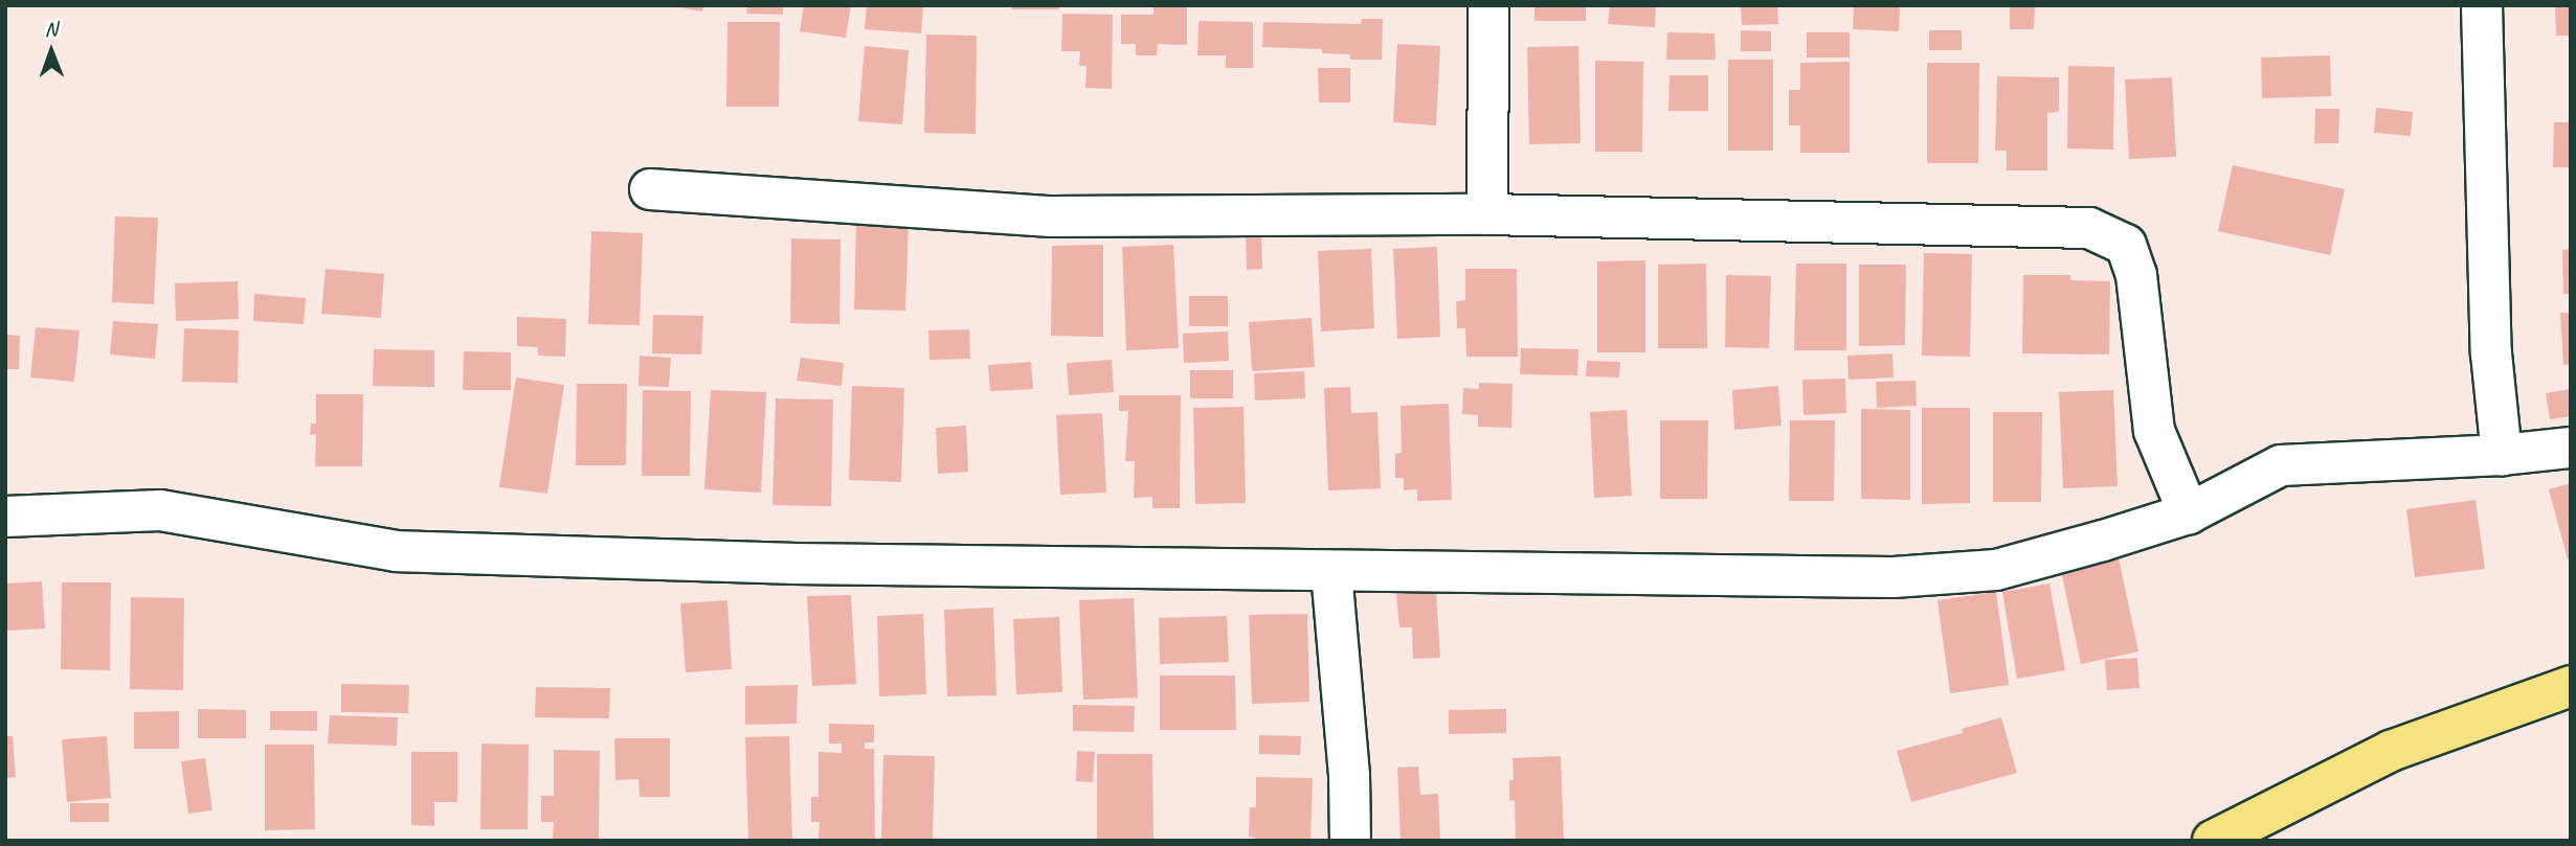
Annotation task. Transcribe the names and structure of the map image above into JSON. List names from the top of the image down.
{
  "north": "top"
}
